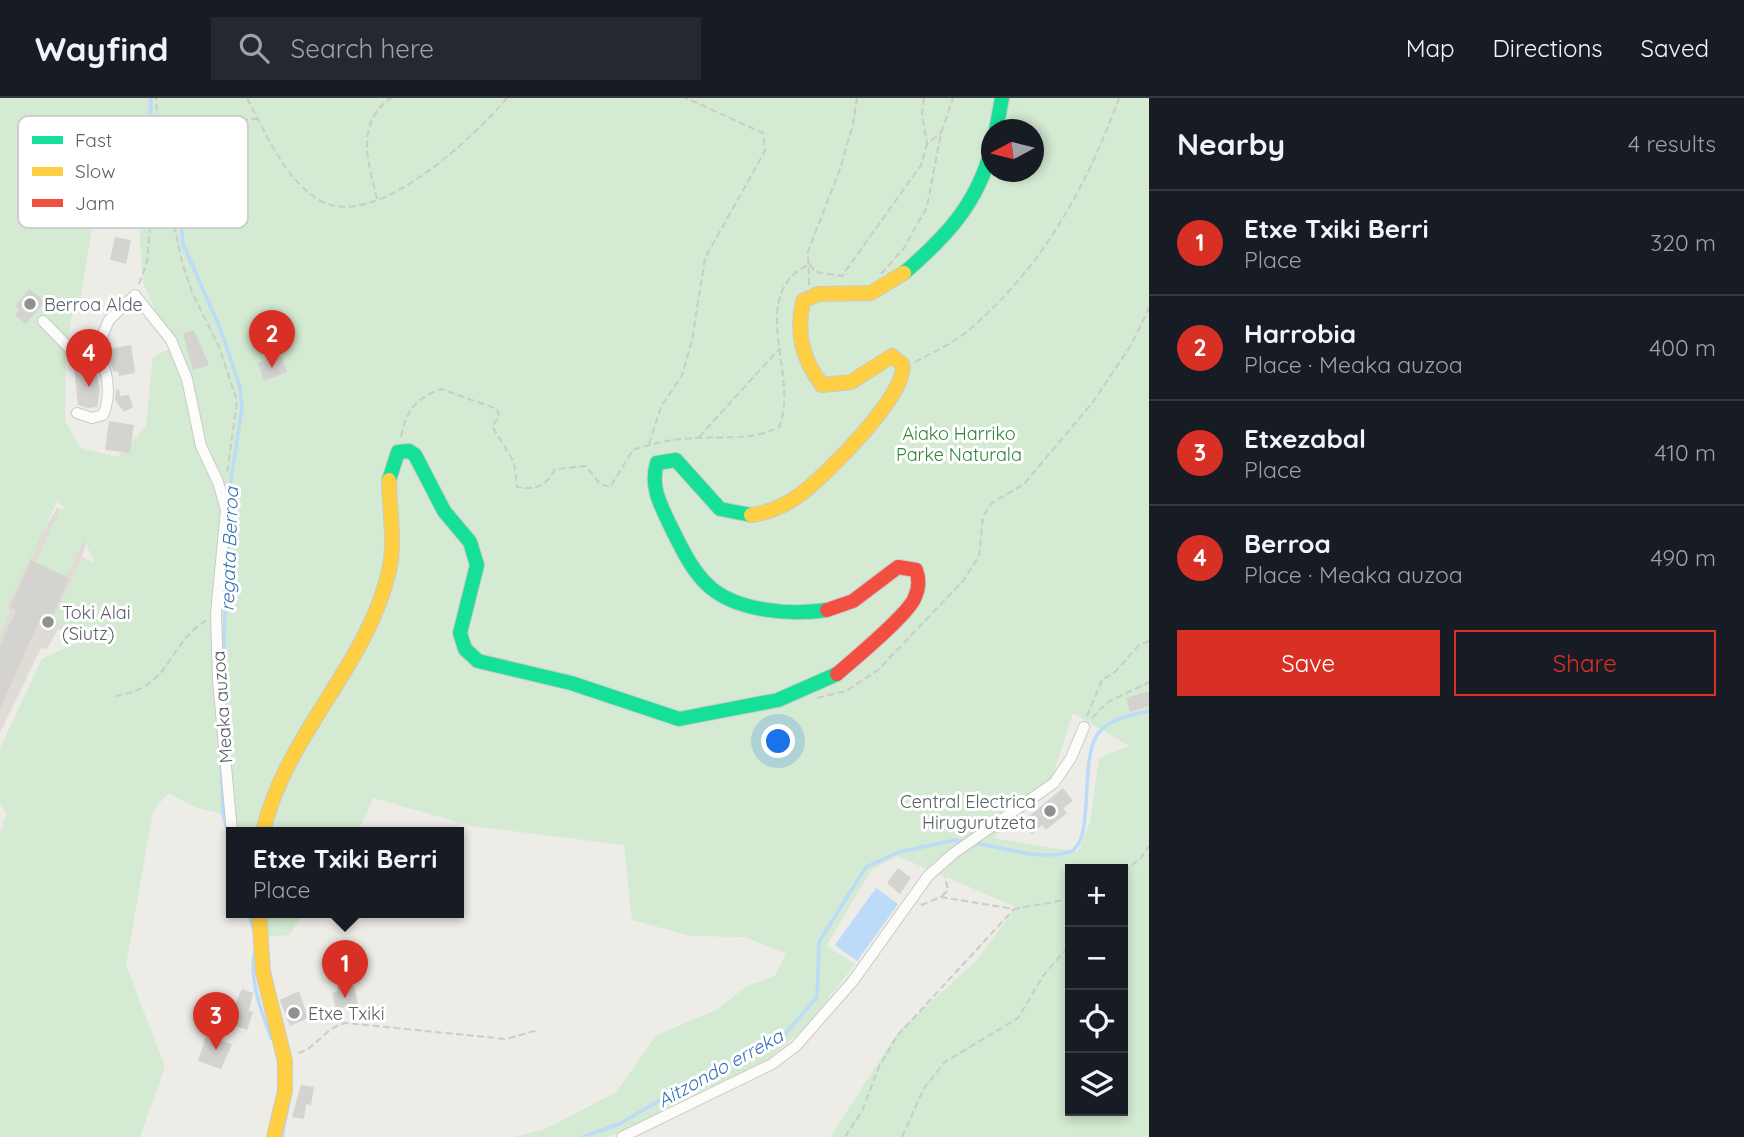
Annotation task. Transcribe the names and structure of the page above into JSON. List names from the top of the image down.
{
  "streets": {
    "street": ["Meaka auzoa"]
  },
  "water": ["regata Berroa", "Aitzondo erreka"],
  "parks": ["Aiako Harriko Parke Naturala"],
  "places": [
    "Berroa Alde",
    "Toki Alai (Siutz)",
    "Central Electrica Hirugurutzeta",
    "Etxe Txiki"
  ],
  "legend": ["Fast", "Slow", "Jam"],
  "north": "left",
  "page": {
    "header": "Wayfind",
    "search": "Search here",
    "nav": ["Map", "Directions", "Saved"],
    "heading": ["Nearby", "4 results"],
    "list": [
      {
        "mark": "1",
        "name": "Etxe Txiki Berri",
        "note": "Place",
        "value": "320 m"
      },
      {
        "mark": "2",
        "name": "Harrobia",
        "note": "Place · Meaka auzoa",
        "value": "400 m"
      },
      {
        "mark": "3",
        "name": "Etxezabal",
        "note": "Place",
        "value": "410 m"
      },
      {
        "mark": "4",
        "name": "Berroa",
        "note": "Place · Meaka auzoa",
        "value": "490 m"
      }
    ],
    "pins": [
      "2",
      "4",
      "1",
      "3"
    ],
    "buttons": ["Save", "Share"],
    "popup": ["Etxe Txiki Berri", "Place"],
    "map_buttons": ["+", "−"]
  }
}
